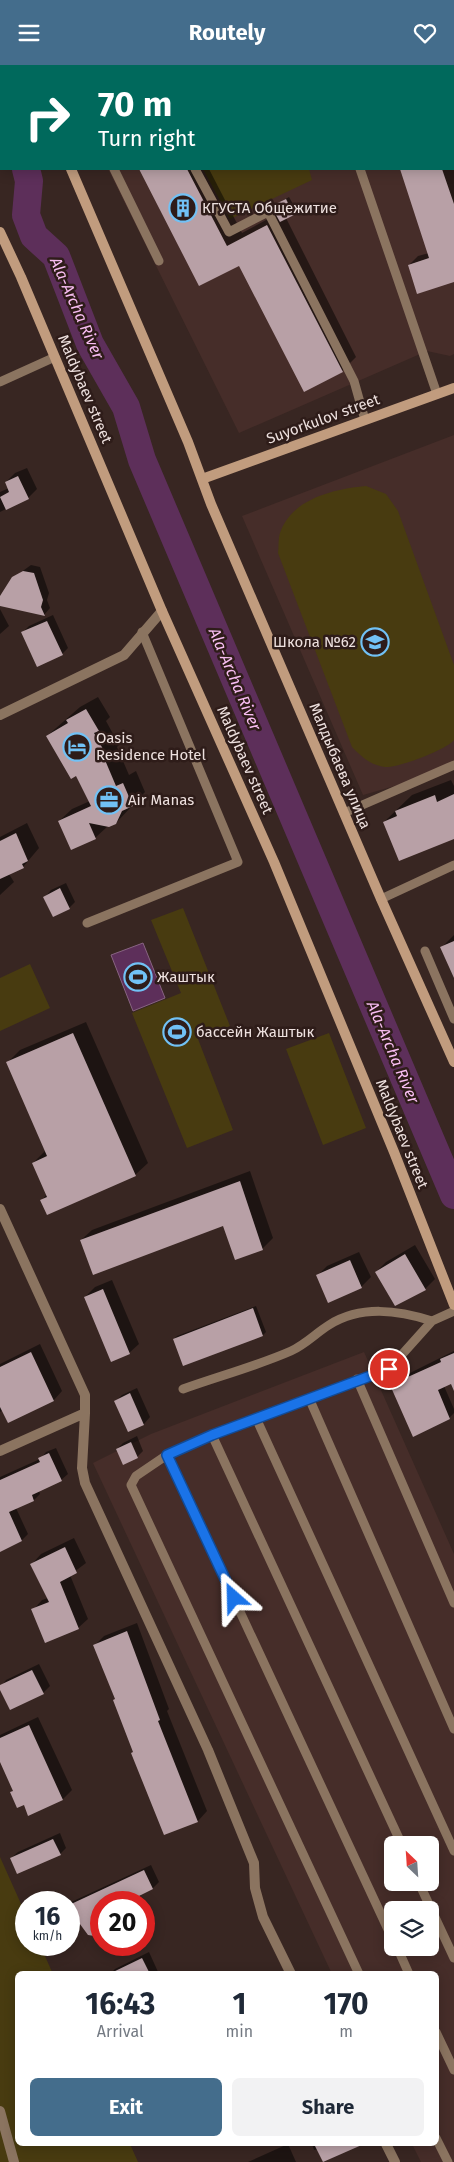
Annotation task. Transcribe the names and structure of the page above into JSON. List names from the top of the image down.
{
  "streets": {
    "street": ["Maldybaev street", "Suyorkulov street", "Малдыбаева улица"]
  },
  "crossings": [
    ["Suyorkulov street", "Малдыбаева улица"]
  ],
  "water": ["Ala-Archa River"],
  "places": {
    "building": ["КГУСТА Общежитие"],
    "school or university": ["Школа №62"],
    "hotel": ["Oasis Residence Hotel"],
    "office": ["Air Manas"],
    "sports": ["Жаштык", "бассейн Жаштык"]
  },
  "north": "top left",
  "page": {
    "header": "Routely",
    "turn": ["70 m", "Turn right"],
    "speed": "16 km/h",
    "limit": "20",
    "eta": [
      "16:43",
      "Arrival",
      "1",
      "min",
      "170",
      "m"
    ],
    "buttons": ["Exit", "Share"]
  }
}
